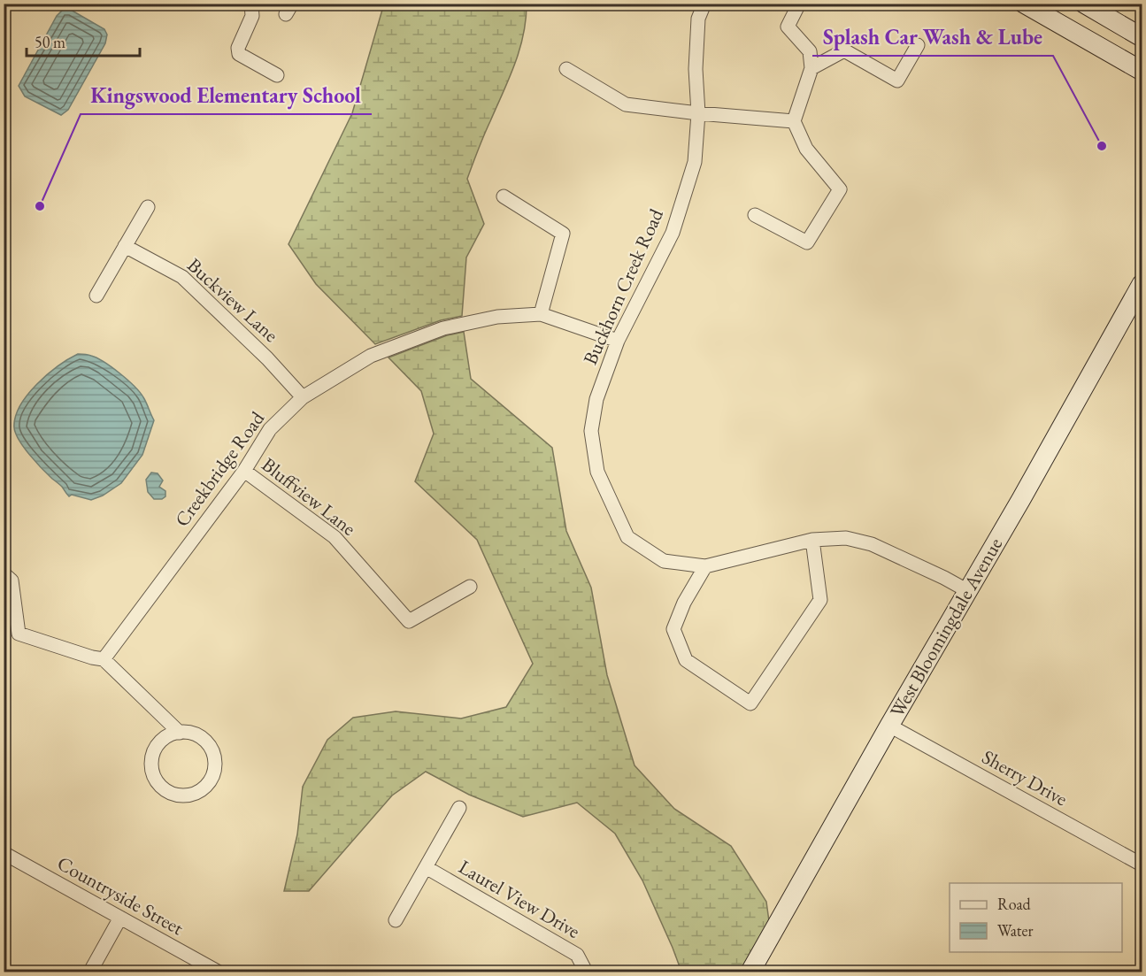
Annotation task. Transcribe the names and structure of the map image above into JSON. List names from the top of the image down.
{
  "streets": {
    "main road": ["West Bloomingdale Avenue"],
    "street": [
      "Buckhorn Creek Road",
      "Buckview Lane",
      "Creekbridge Road",
      "Bluffview Lane",
      "Sherry Drive",
      "Countryside Street",
      "Laurel View Drive"
    ]
  },
  "crossings": [
    ["Buckhorn Creek Road", "Creekbridge Road"],
    ["Buckhorn Creek Road", "West Bloomingdale Avenue"],
    ["Buckview Lane", "Creekbridge Road"],
    ["Creekbridge Road", "Bluffview Lane"],
    ["West Bloomingdale Avenue", "Sherry Drive"]
  ],
  "places": ["Splash Car Wash & Lube", "Kingswood Elementary School"],
  "legend": ["Road", "Water"],
  "scale_bar": "50 m"
}
